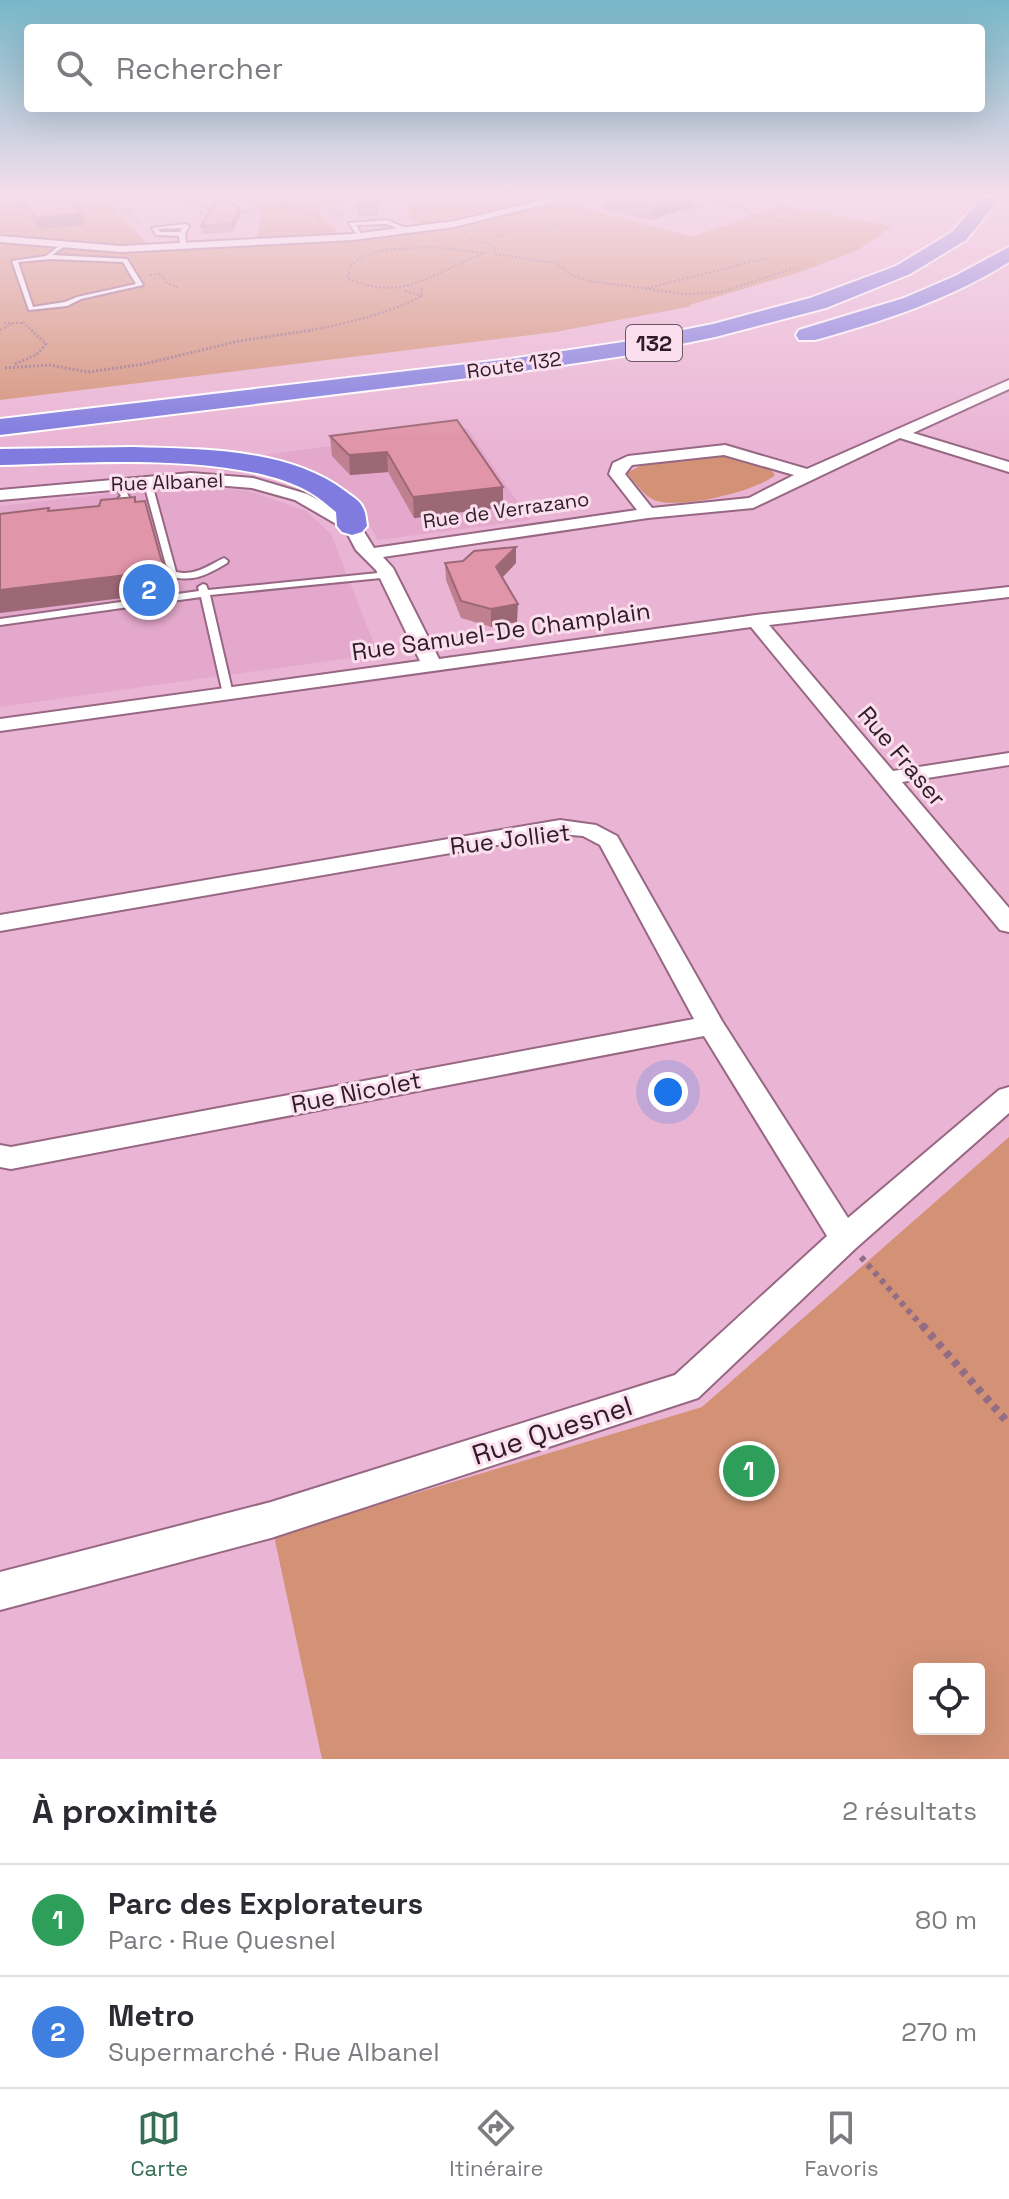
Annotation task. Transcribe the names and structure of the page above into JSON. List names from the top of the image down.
{
  "streets": {
    "highway": ["132", "Route 132"],
    "street": [
      "Rue Albanel",
      "Rue de Verrazano",
      "Rue Samuel-De Champlain",
      "Rue Fraser",
      "Rue Jolliet",
      "Rue Nicolet",
      "Rue Quesnel"
    ]
  },
  "crossings": [
    ["Rue Albanel", "Rue de Verrazano"],
    ["Rue Albanel", "Rue Samuel-De Champlain"],
    ["Rue Samuel-De Champlain", "Rue Fraser"],
    ["Rue Jolliet", "Rue Nicolet"],
    ["Rue Jolliet", "Rue Quesnel"]
  ],
  "page": {
    "search": "Rechercher",
    "pins": ["2", "1"],
    "heading": ["À proximité", "2 résultats"],
    "list": [
      {
        "mark": "1",
        "name": "Parc des Explorateurs",
        "note": "Parc · Rue Quesnel",
        "value": "80 m"
      },
      {
        "mark": "2",
        "name": "Metro",
        "note": "Supermarché · Rue Albanel",
        "value": "270 m"
      }
    ],
    "nav": ["Carte", "Itinéraire", "Favoris"]
  }
}
